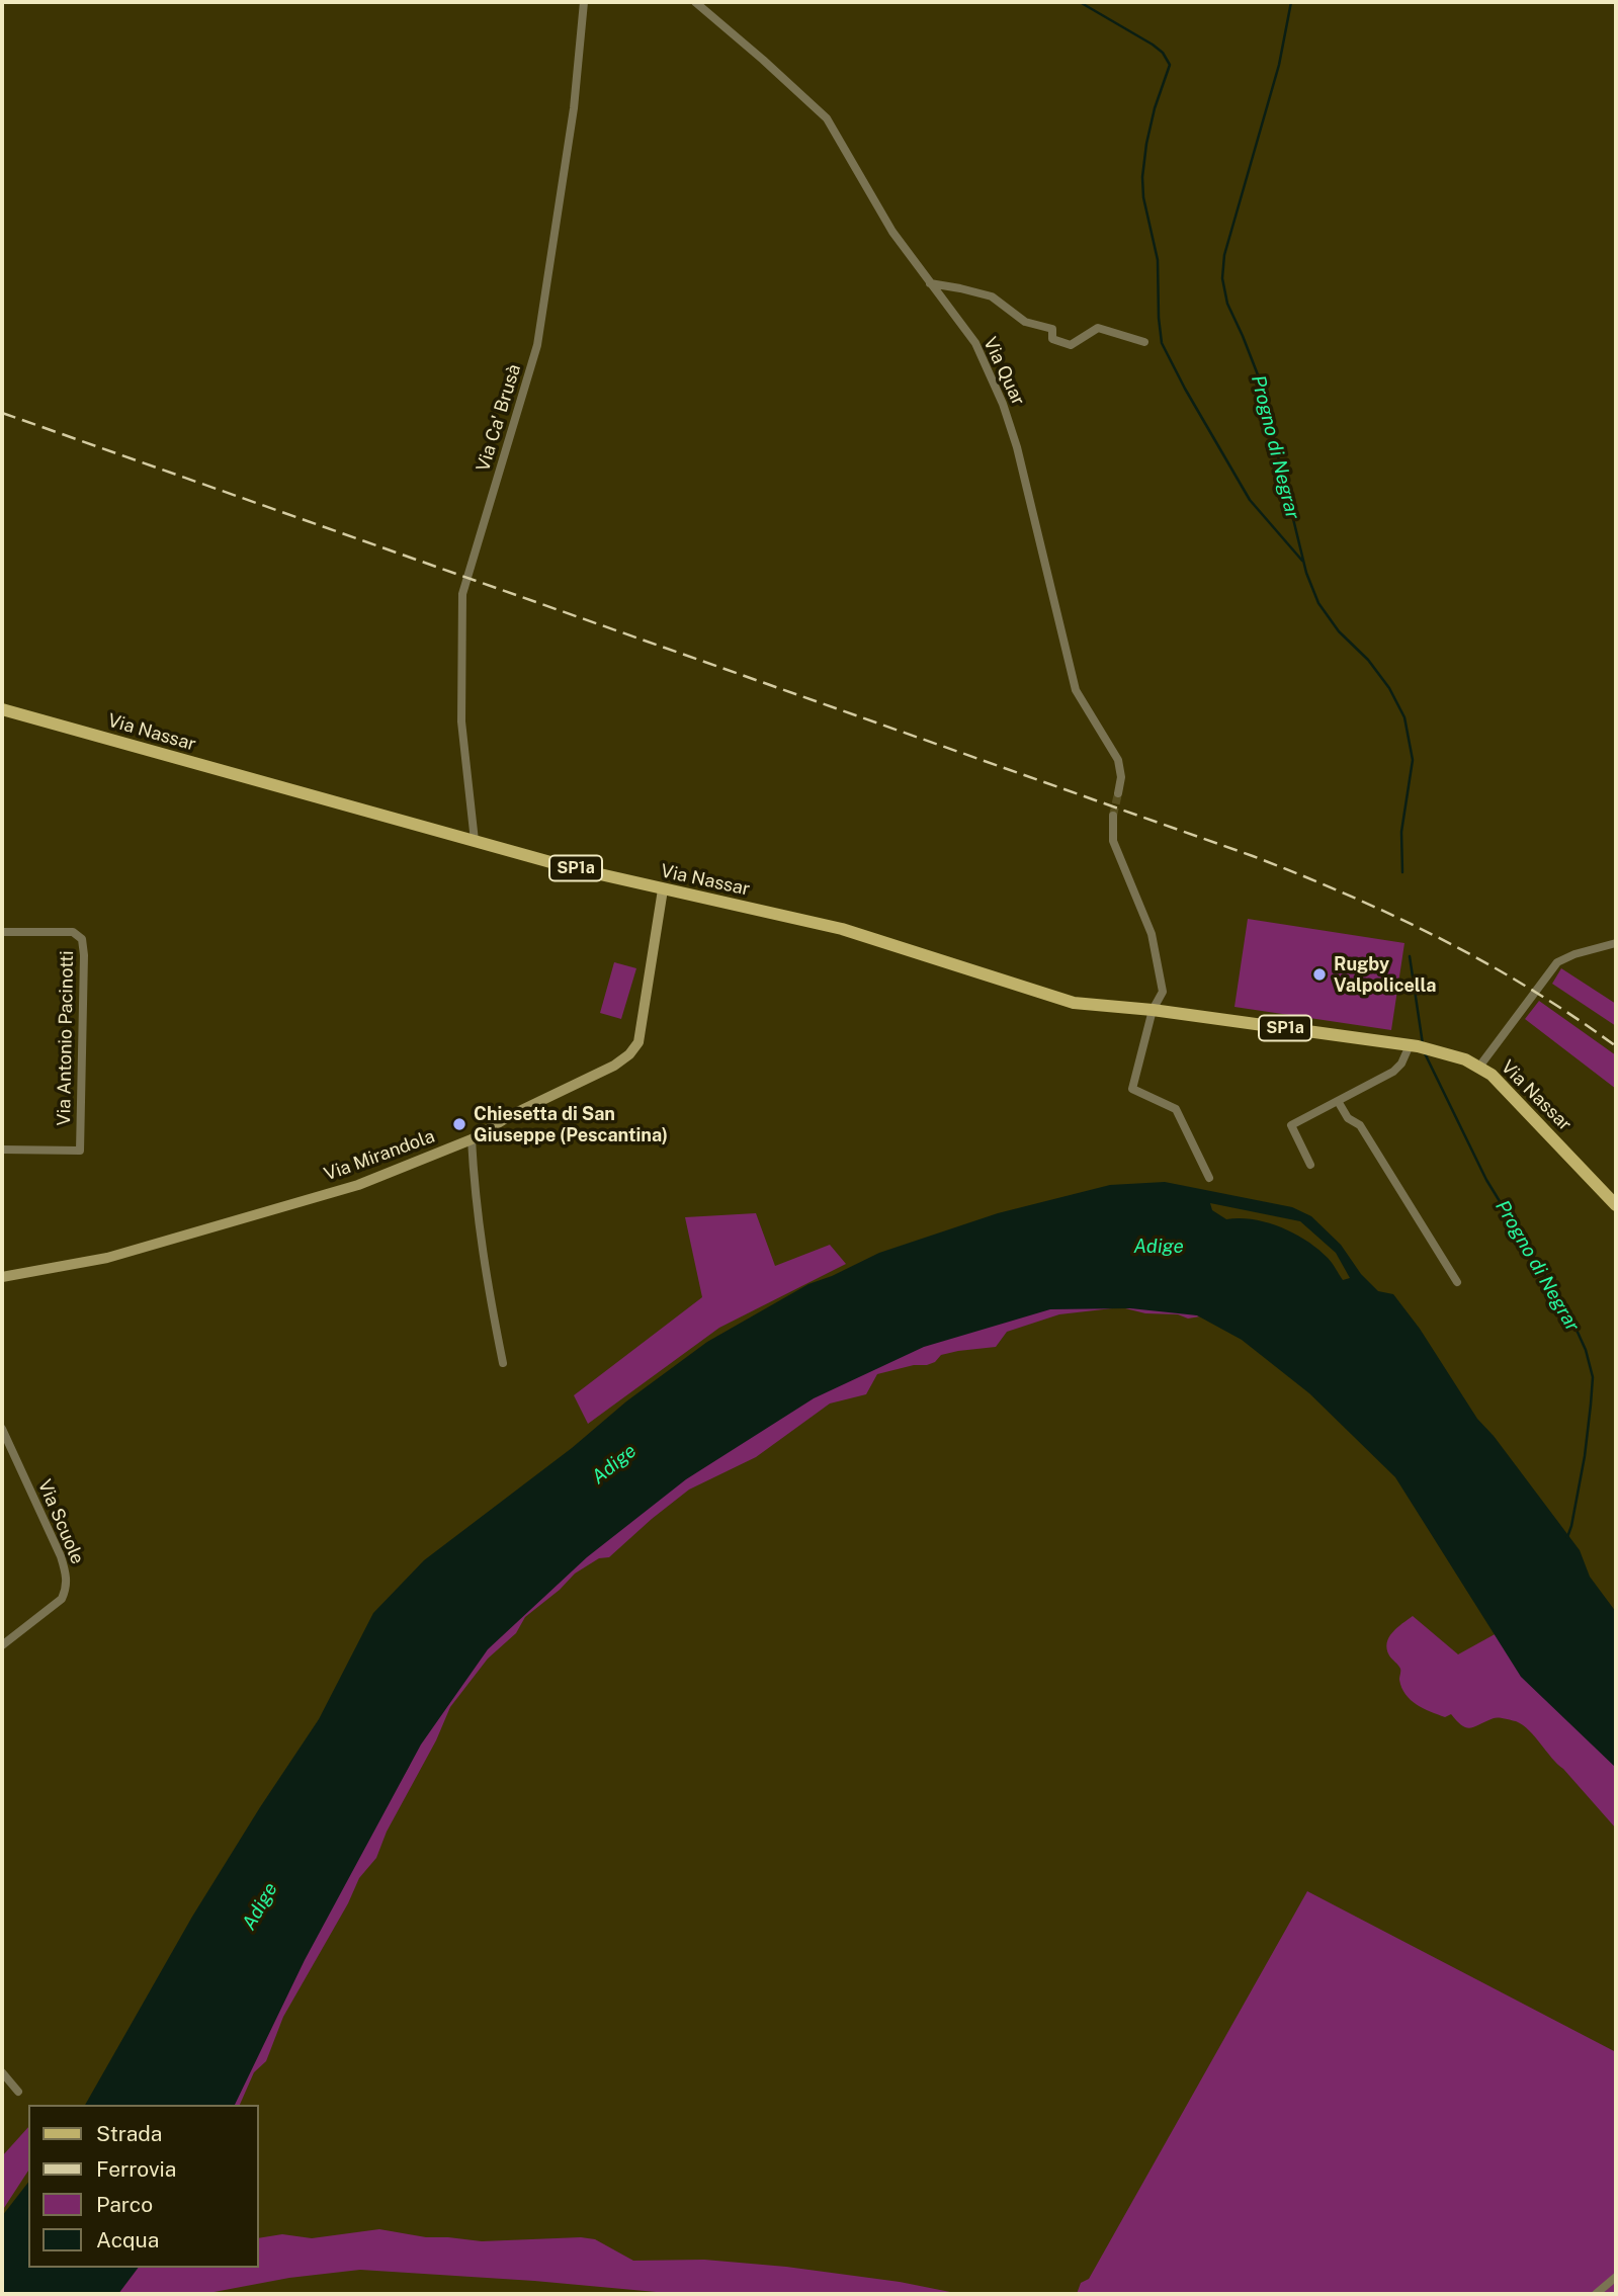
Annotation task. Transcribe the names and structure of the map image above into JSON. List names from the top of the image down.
{
  "streets": {
    "main road": ["Via Nassar", "SP1a"],
    "street": [
      "Via Quar",
      "Via Ca' Brusà",
      "Via Antonio Pacinotti",
      "Via Mirandola",
      "Via Scuole"
    ]
  },
  "crossings": [
    ["Via Ca' Brusà", "Via Nassar"],
    ["Via Nassar", "Via Mirandola"]
  ],
  "water": ["Progno di Negrar", "Adige"],
  "places": ["Rugby Valpolicella", "Chiesetta di San Giuseppe (Pescantina)"],
  "legend": [
    "Strada",
    "Ferrovia",
    "Parco",
    "Acqua"
  ]
}
